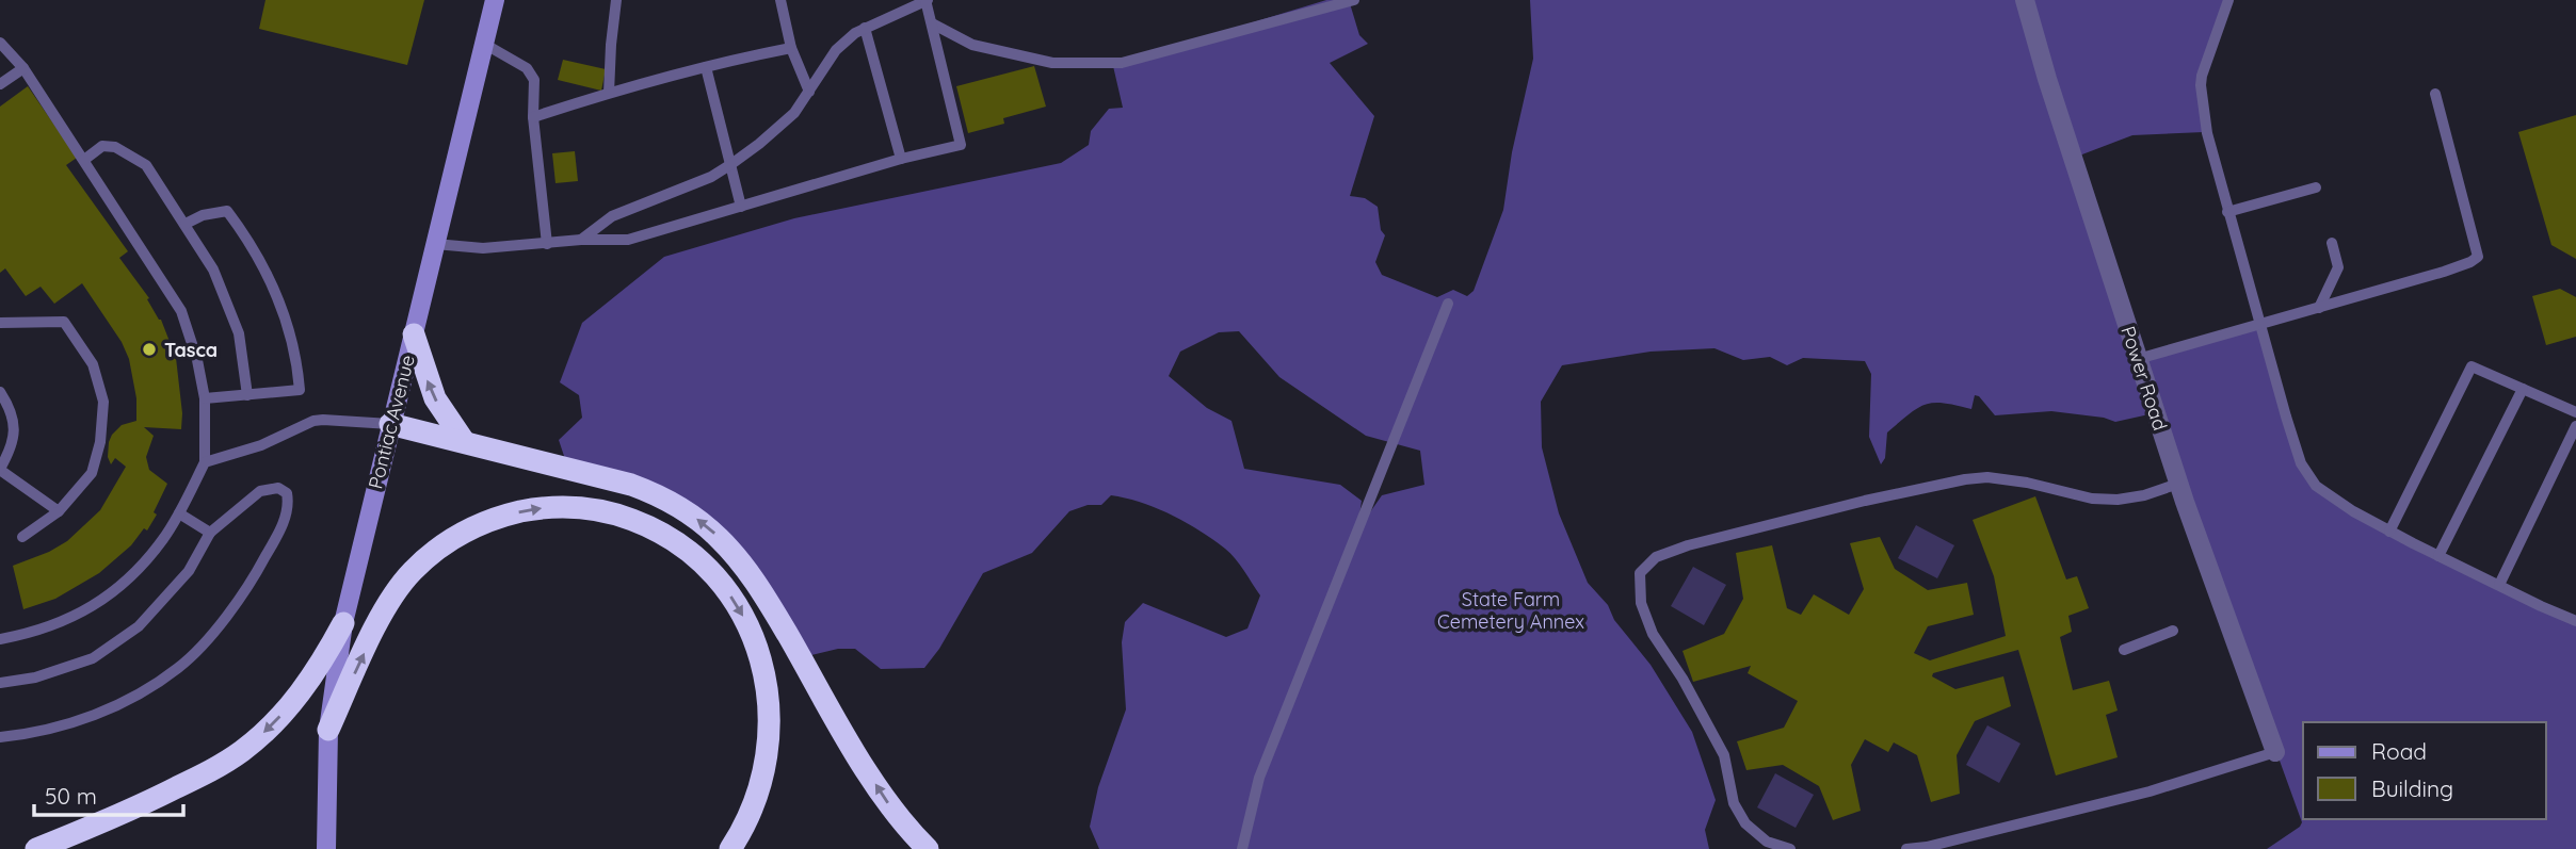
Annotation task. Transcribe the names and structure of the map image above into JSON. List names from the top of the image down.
{
  "streets": {
    "main road": ["Pontiac Avenue"],
    "street": ["Power Road"]
  },
  "parks": ["State Farm Cemetery Annex"],
  "places": ["Tasca"],
  "legend": ["Road", "Building"],
  "scale_bar": "50 m"
}
